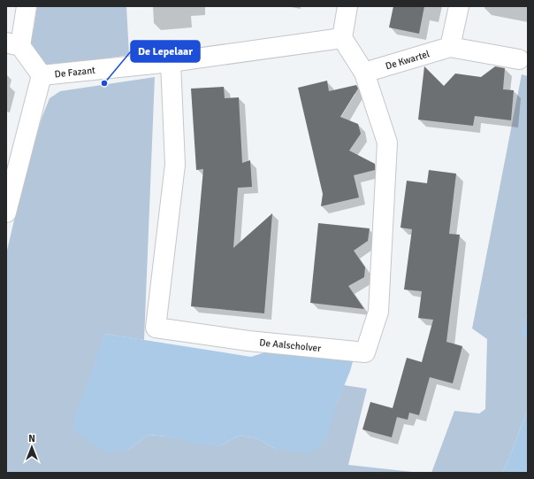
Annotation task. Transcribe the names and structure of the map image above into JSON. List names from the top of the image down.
{
  "streets": {
    "street": ["De Kwartel", "De Fazant", "De Aalscholver"]
  },
  "crossings": [
    ["De Kwartel", "De Aalscholver"],
    ["De Fazant", "De Aalscholver"]
  ],
  "places": ["De Lepelaar"],
  "north": "top"
}
